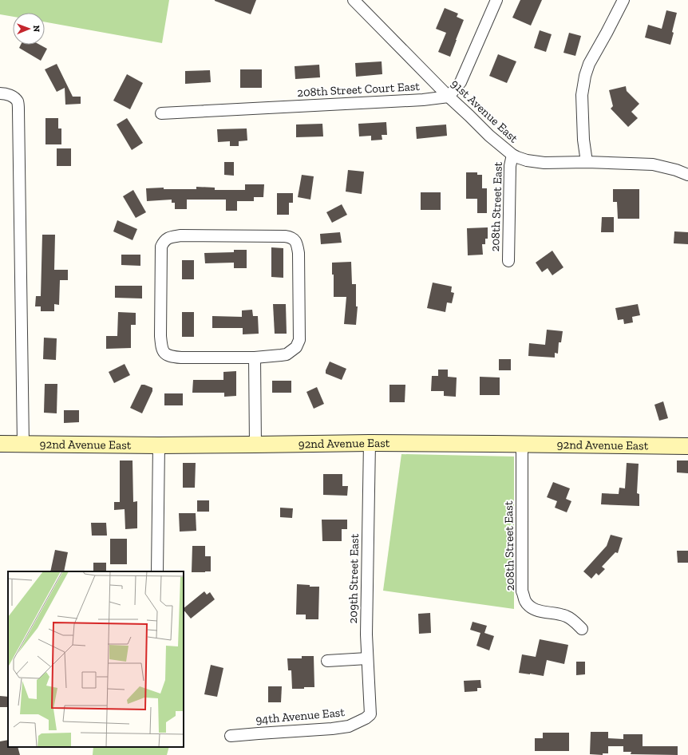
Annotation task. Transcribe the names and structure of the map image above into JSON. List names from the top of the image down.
{
  "streets": {
    "street": [
      "208th Street Court East",
      "91st Avenue East",
      "208th Street East",
      "92nd Avenue East",
      "209th Street East",
      "94th Avenue East"
    ]
  },
  "crossings": [
    ["208th Street Court East", "91st Avenue East"],
    ["91st Avenue East", "208th Street East"],
    ["208th Street East", "92nd Avenue East"],
    ["92nd Avenue East", "209th Street East"],
    ["209th Street East", "94th Avenue East"]
  ],
  "north": "right"
}
